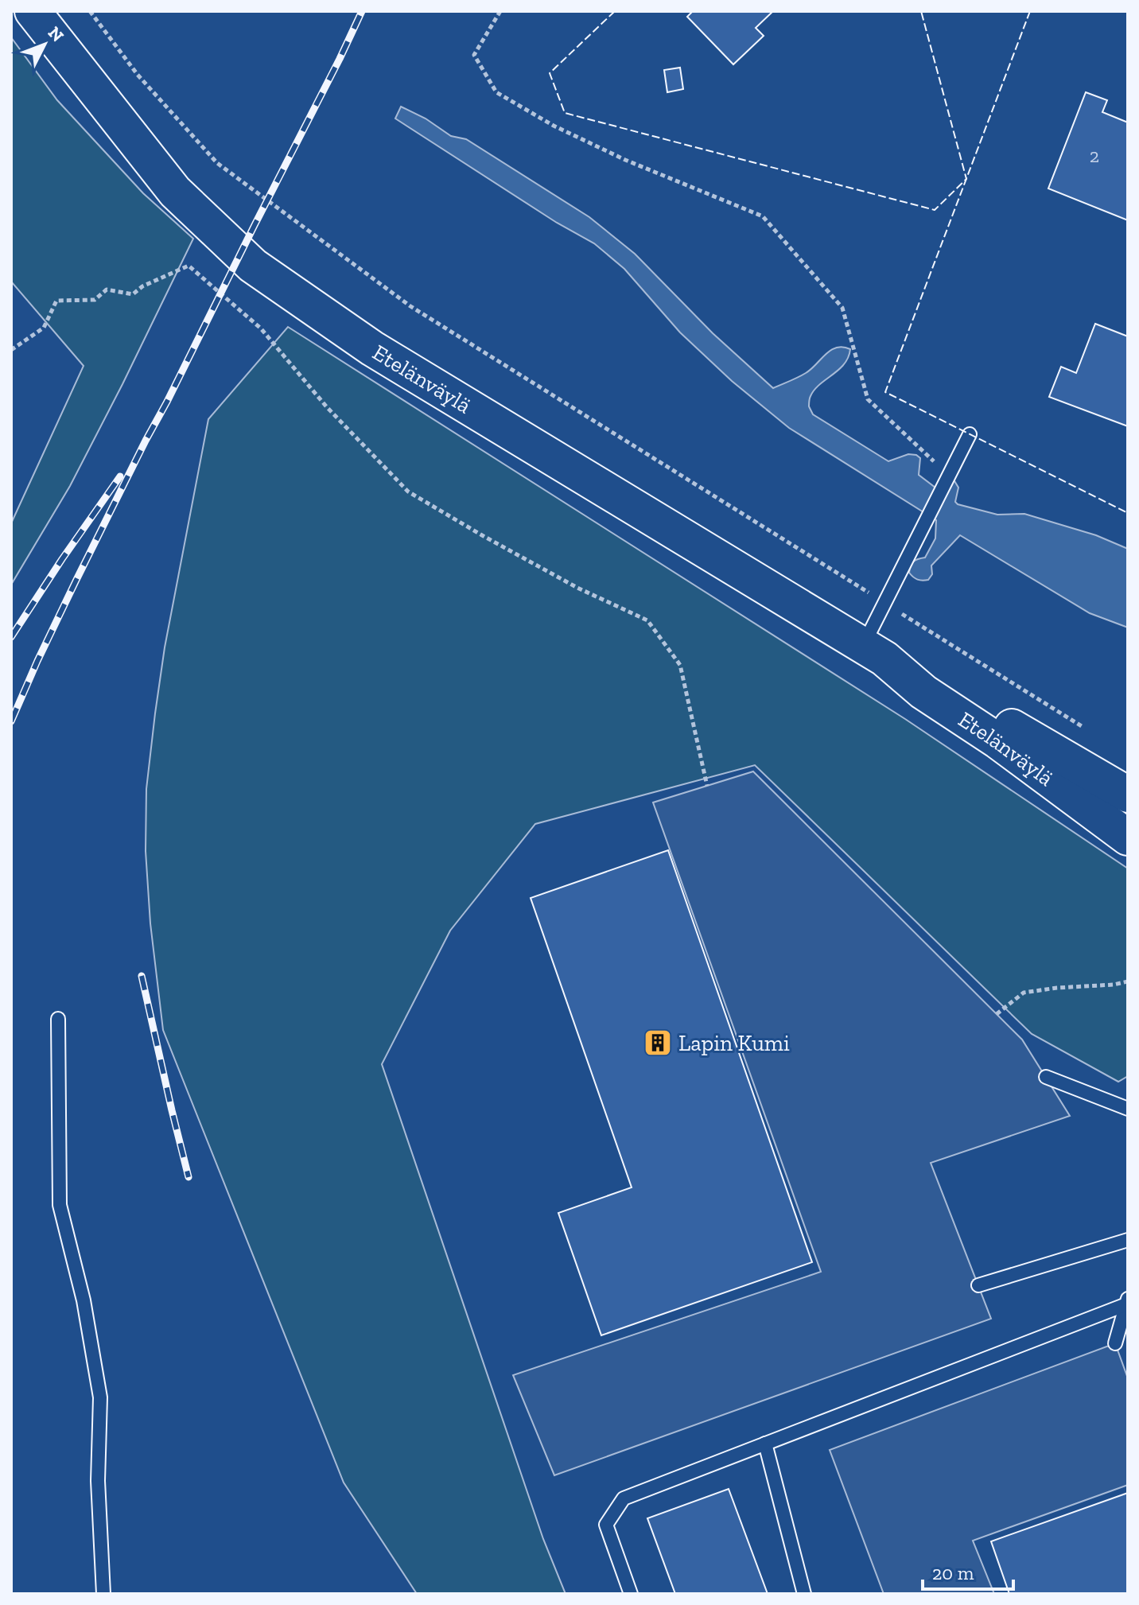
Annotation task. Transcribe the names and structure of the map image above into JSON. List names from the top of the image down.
{
  "streets": {
    "main road": ["Etelänväylä"]
  },
  "places": {
    "building": ["Lapin Kumi"]
  },
  "house_numbers": ["2"],
  "scale_bar": "20 m",
  "north": "top right"
}
